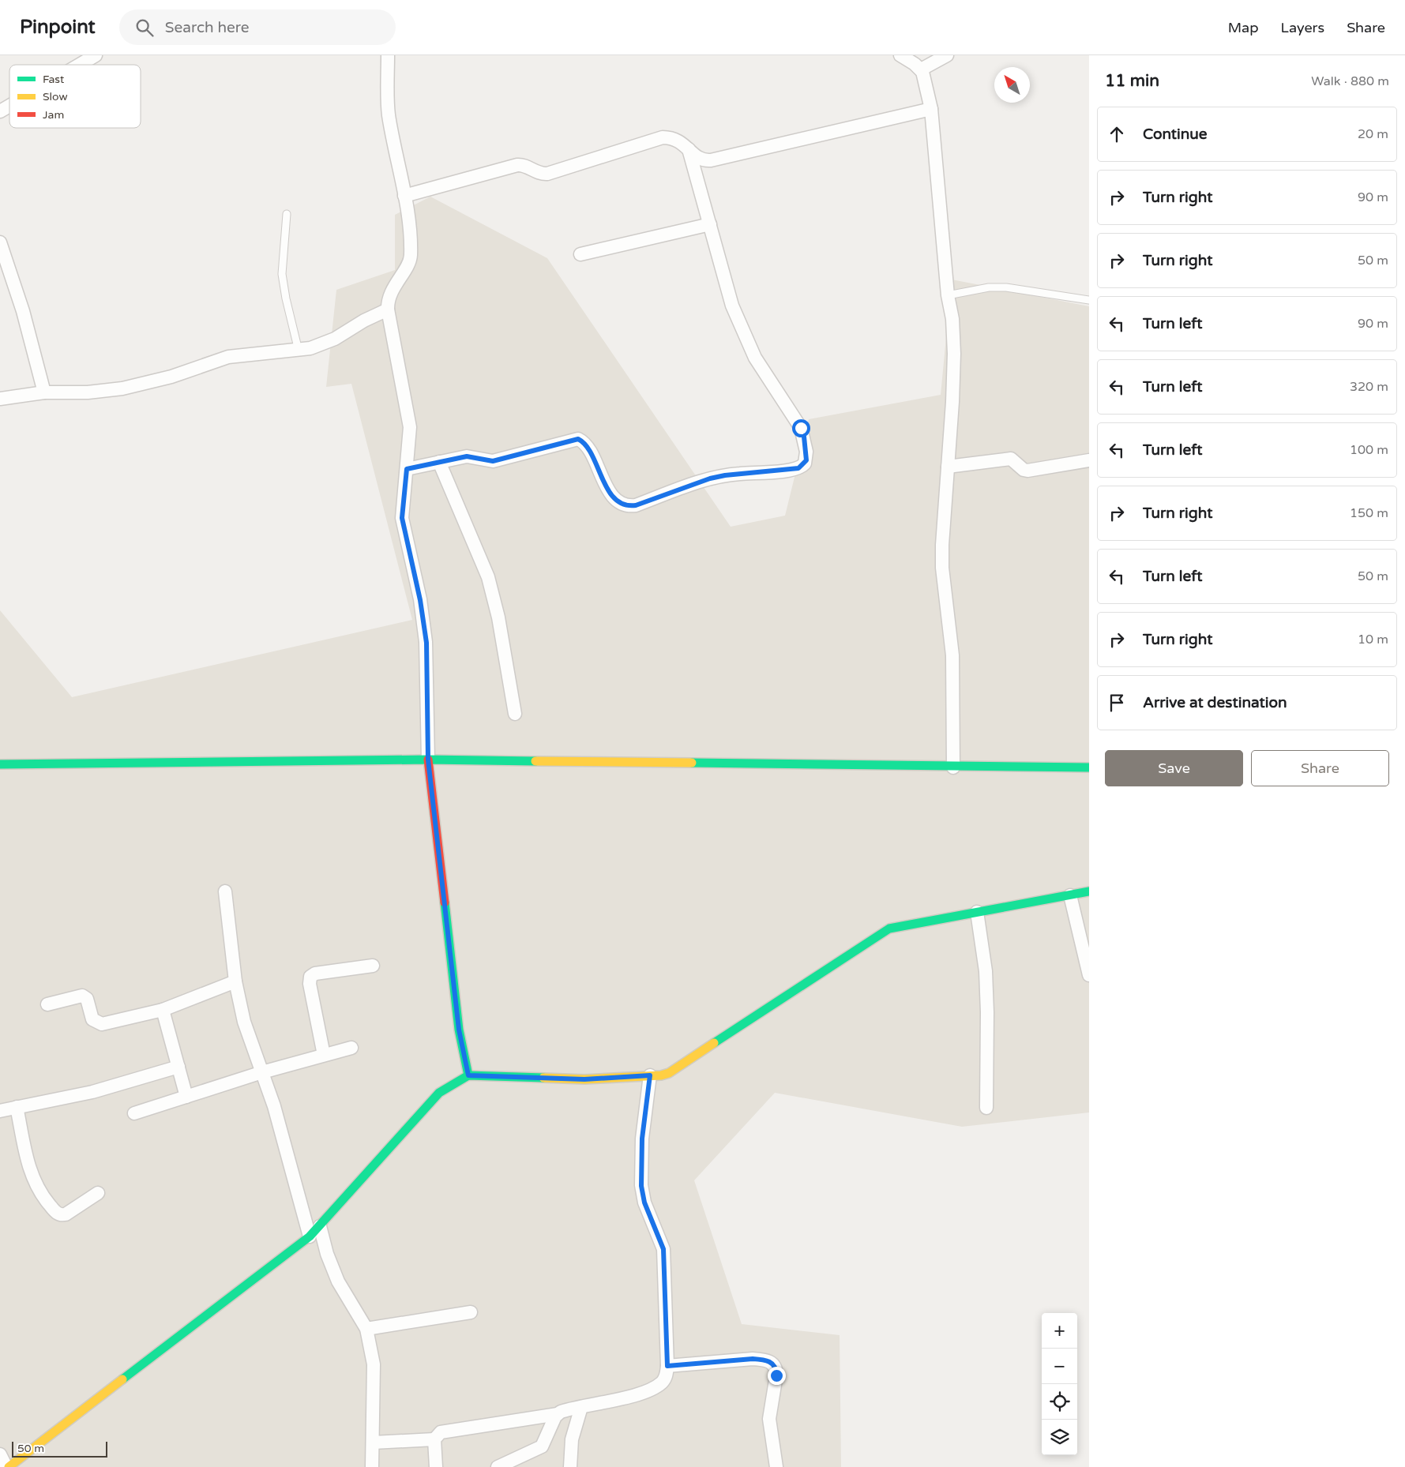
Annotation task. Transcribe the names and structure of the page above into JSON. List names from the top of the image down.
{
  "legend": ["Fast", "Slow", "Jam"],
  "scale_bar": "50 m",
  "north": "top left",
  "page": {
    "header": "Pinpoint",
    "search": "Search here",
    "nav": ["Map", "Layers", "Share"],
    "heading": ["11 min", "Walk · 880 m"],
    "list": [
      ["Continue", "20 m"],
      ["Turn right", "90 m"],
      ["Turn right", "50 m"],
      ["Turn left", "90 m"],
      ["Turn left", "320 m"],
      ["Turn left", "100 m"],
      ["Turn right", "150 m"],
      ["Turn left", "50 m"],
      ["Turn right", "10 m"],
      "Arrive at destination"
    ],
    "buttons": ["Save", "Share"],
    "map_buttons": ["+", "−"],
    "scale": "50 m"
  }
}
